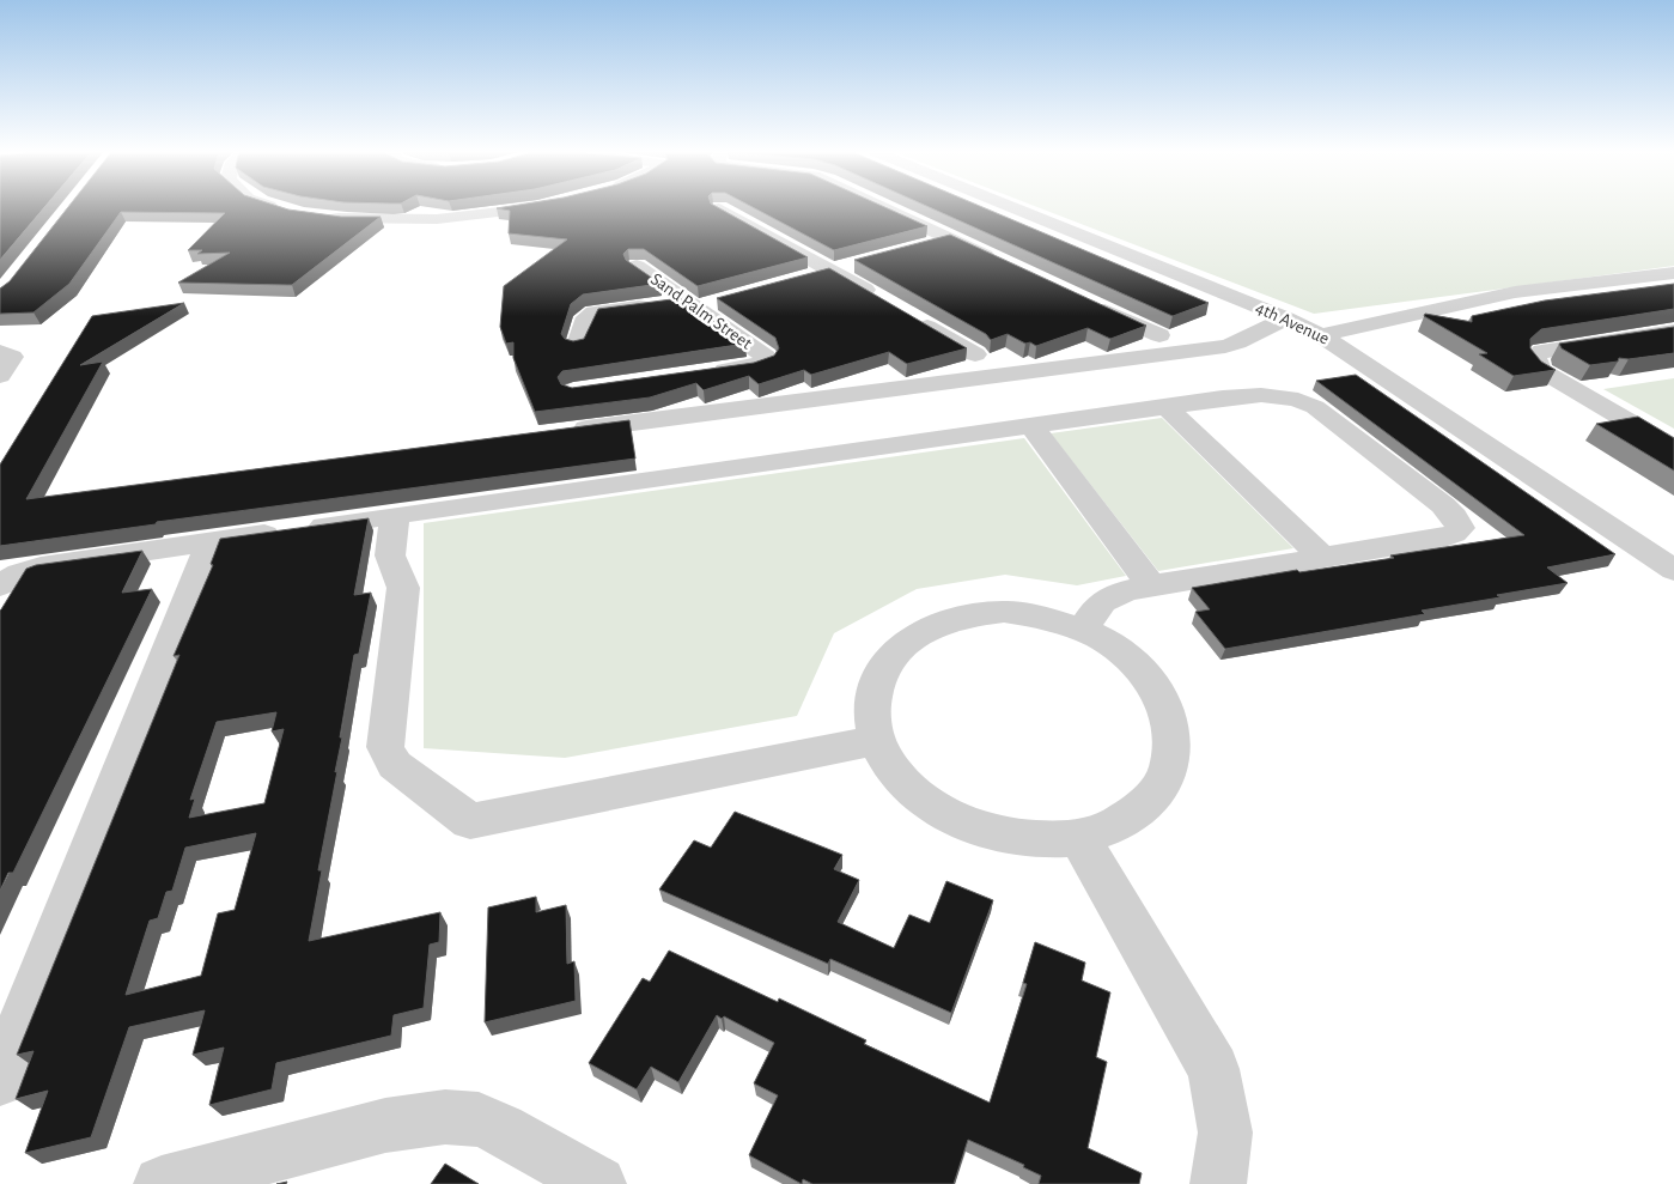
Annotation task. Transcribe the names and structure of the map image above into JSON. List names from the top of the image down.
{
  "streets": {
    "street": ["Sand Palm Street", "4th Avenue"]
  }
}
